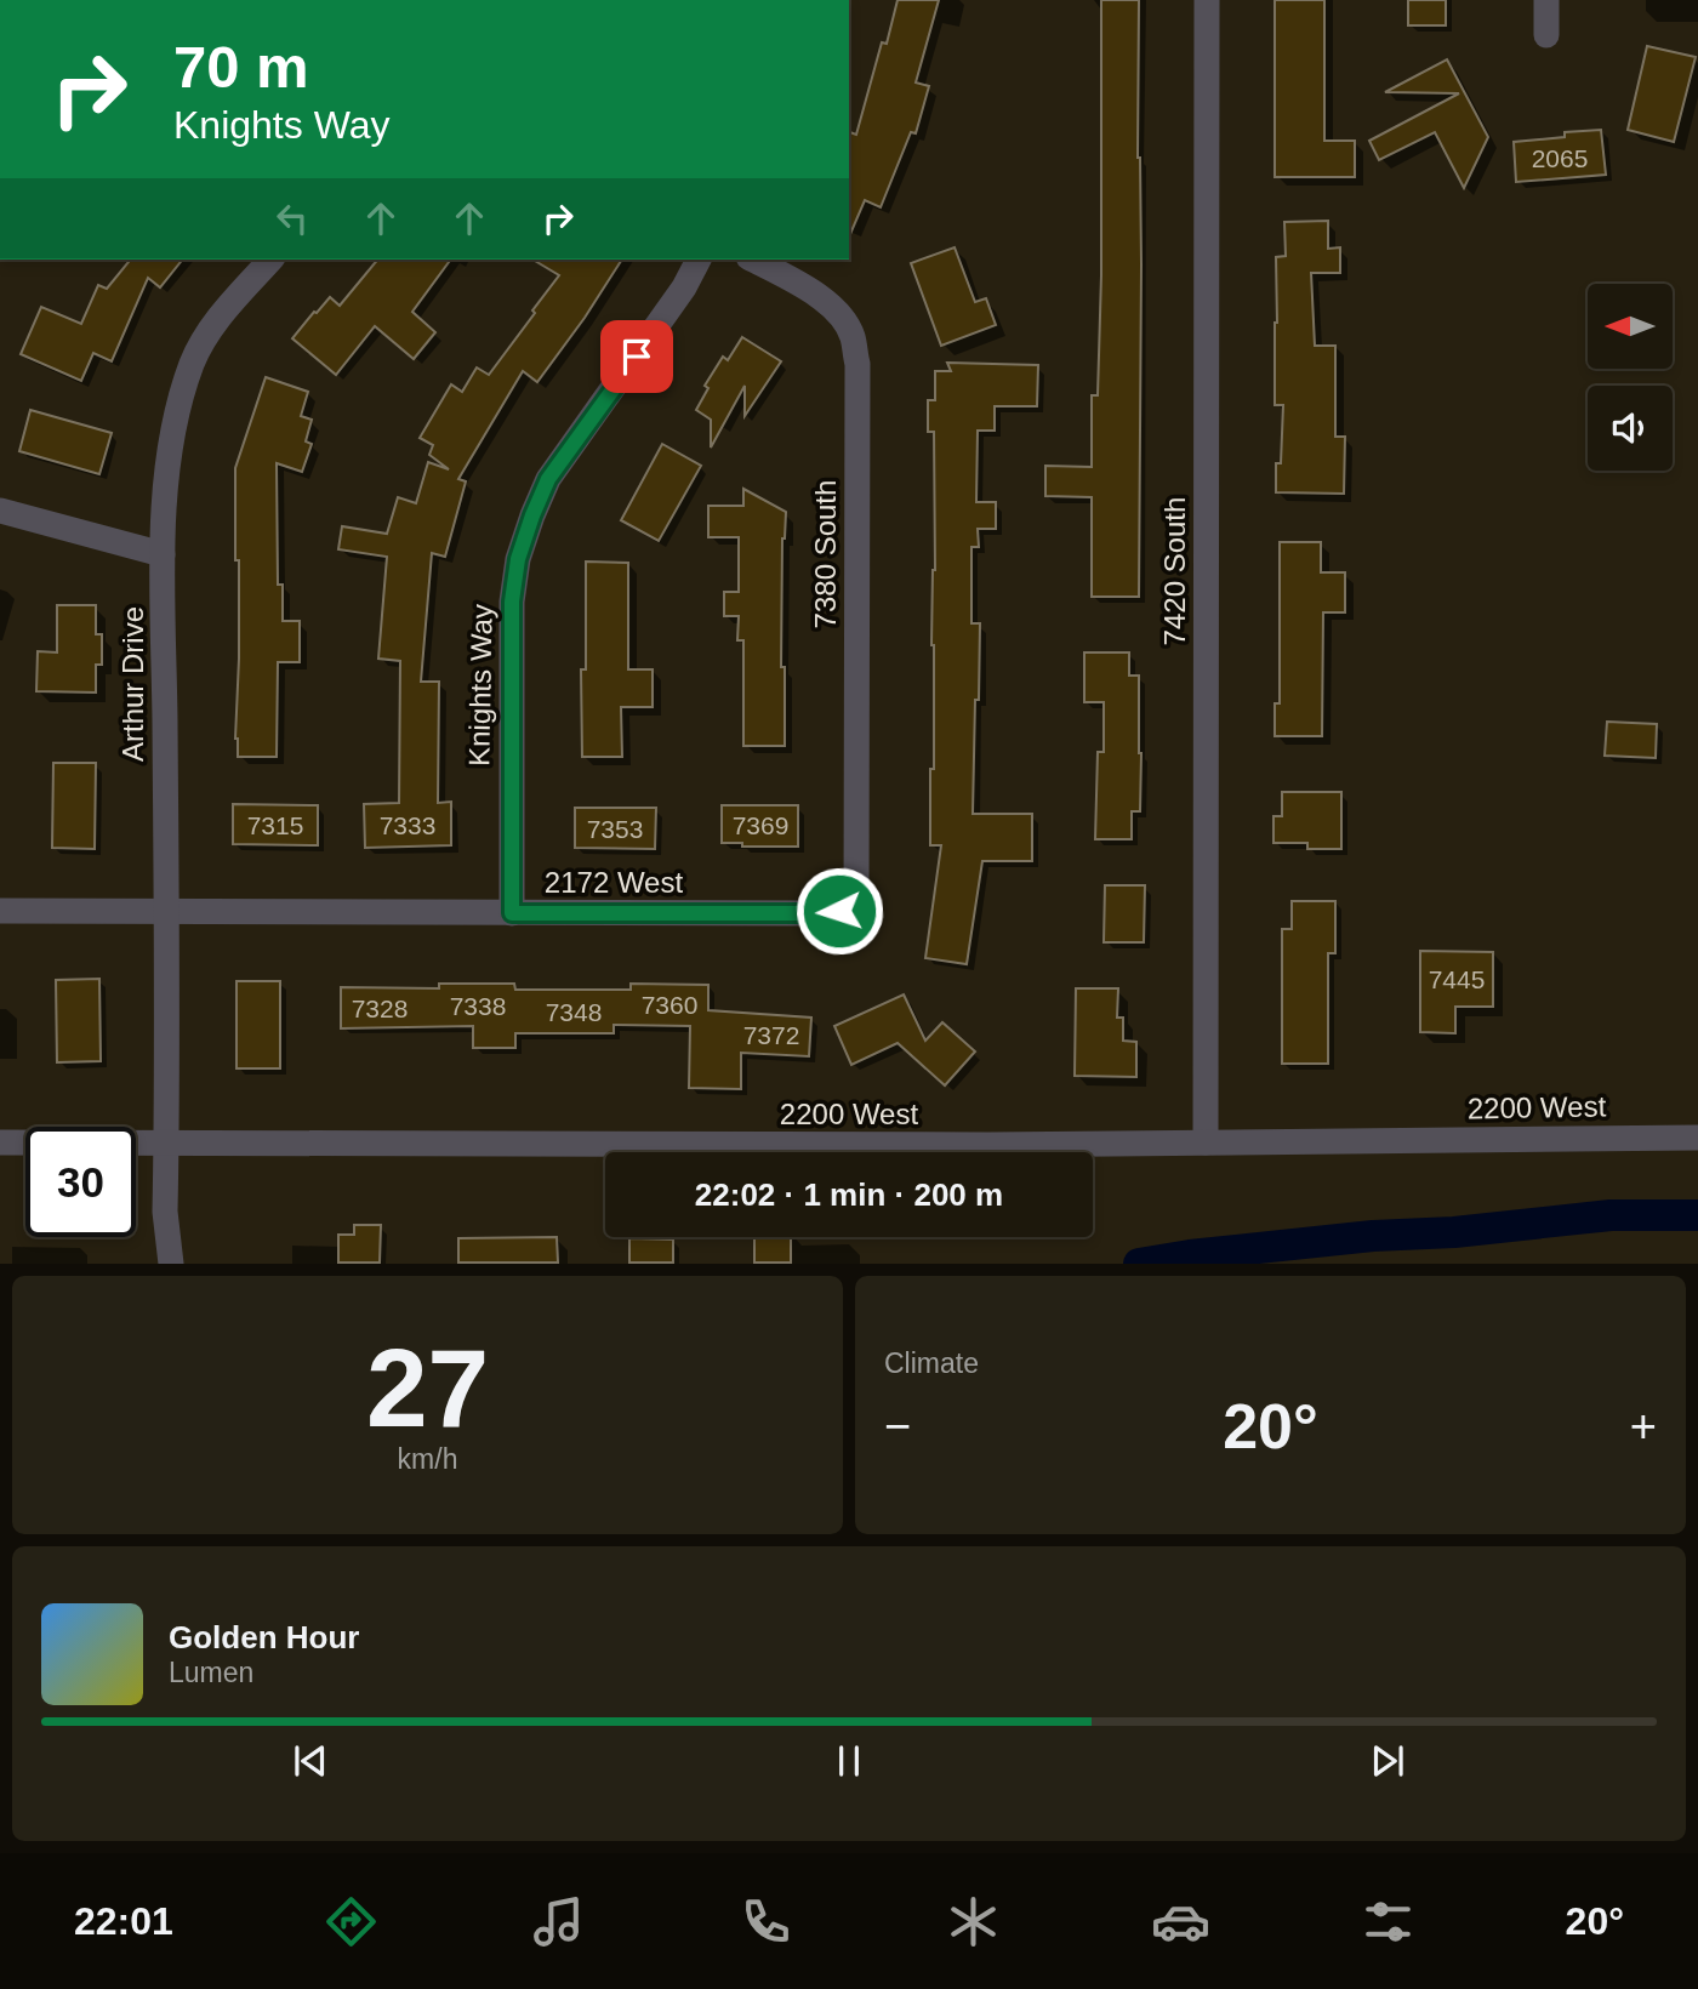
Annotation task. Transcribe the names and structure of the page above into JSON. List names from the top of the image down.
{
  "streets": {
    "street": [
      "7380 South",
      "7420 South",
      "Arthur Drive",
      "Knights Way",
      "2172 West",
      "2200 West"
    ]
  },
  "crossings": [
    ["7380 South", "2172 West"],
    ["7420 South", "2200 West"],
    ["Arthur Drive", "2172 West"],
    ["Arthur Drive", "2200 West"],
    ["Knights Way", "2172 West"]
  ],
  "house_numbers": [
    "2065",
    "7315",
    "7333",
    "7369",
    "7353",
    "7445",
    "7360",
    "7338",
    "7328",
    "7348",
    "7372"
  ],
  "north": "left",
  "page": {
    "turn": ["70 m", "Knights Way"],
    "limit": "30",
    "trip": "22:02 · 1 min · 200 m",
    "tile": [
      ["27", "km/h"],
      "Climate"
    ],
    "heat": ["−", "20°", "+"],
    "song": ["Golden Hour", "Lumen"],
    "tabs": ["22:01", "20°"]
  }
}
